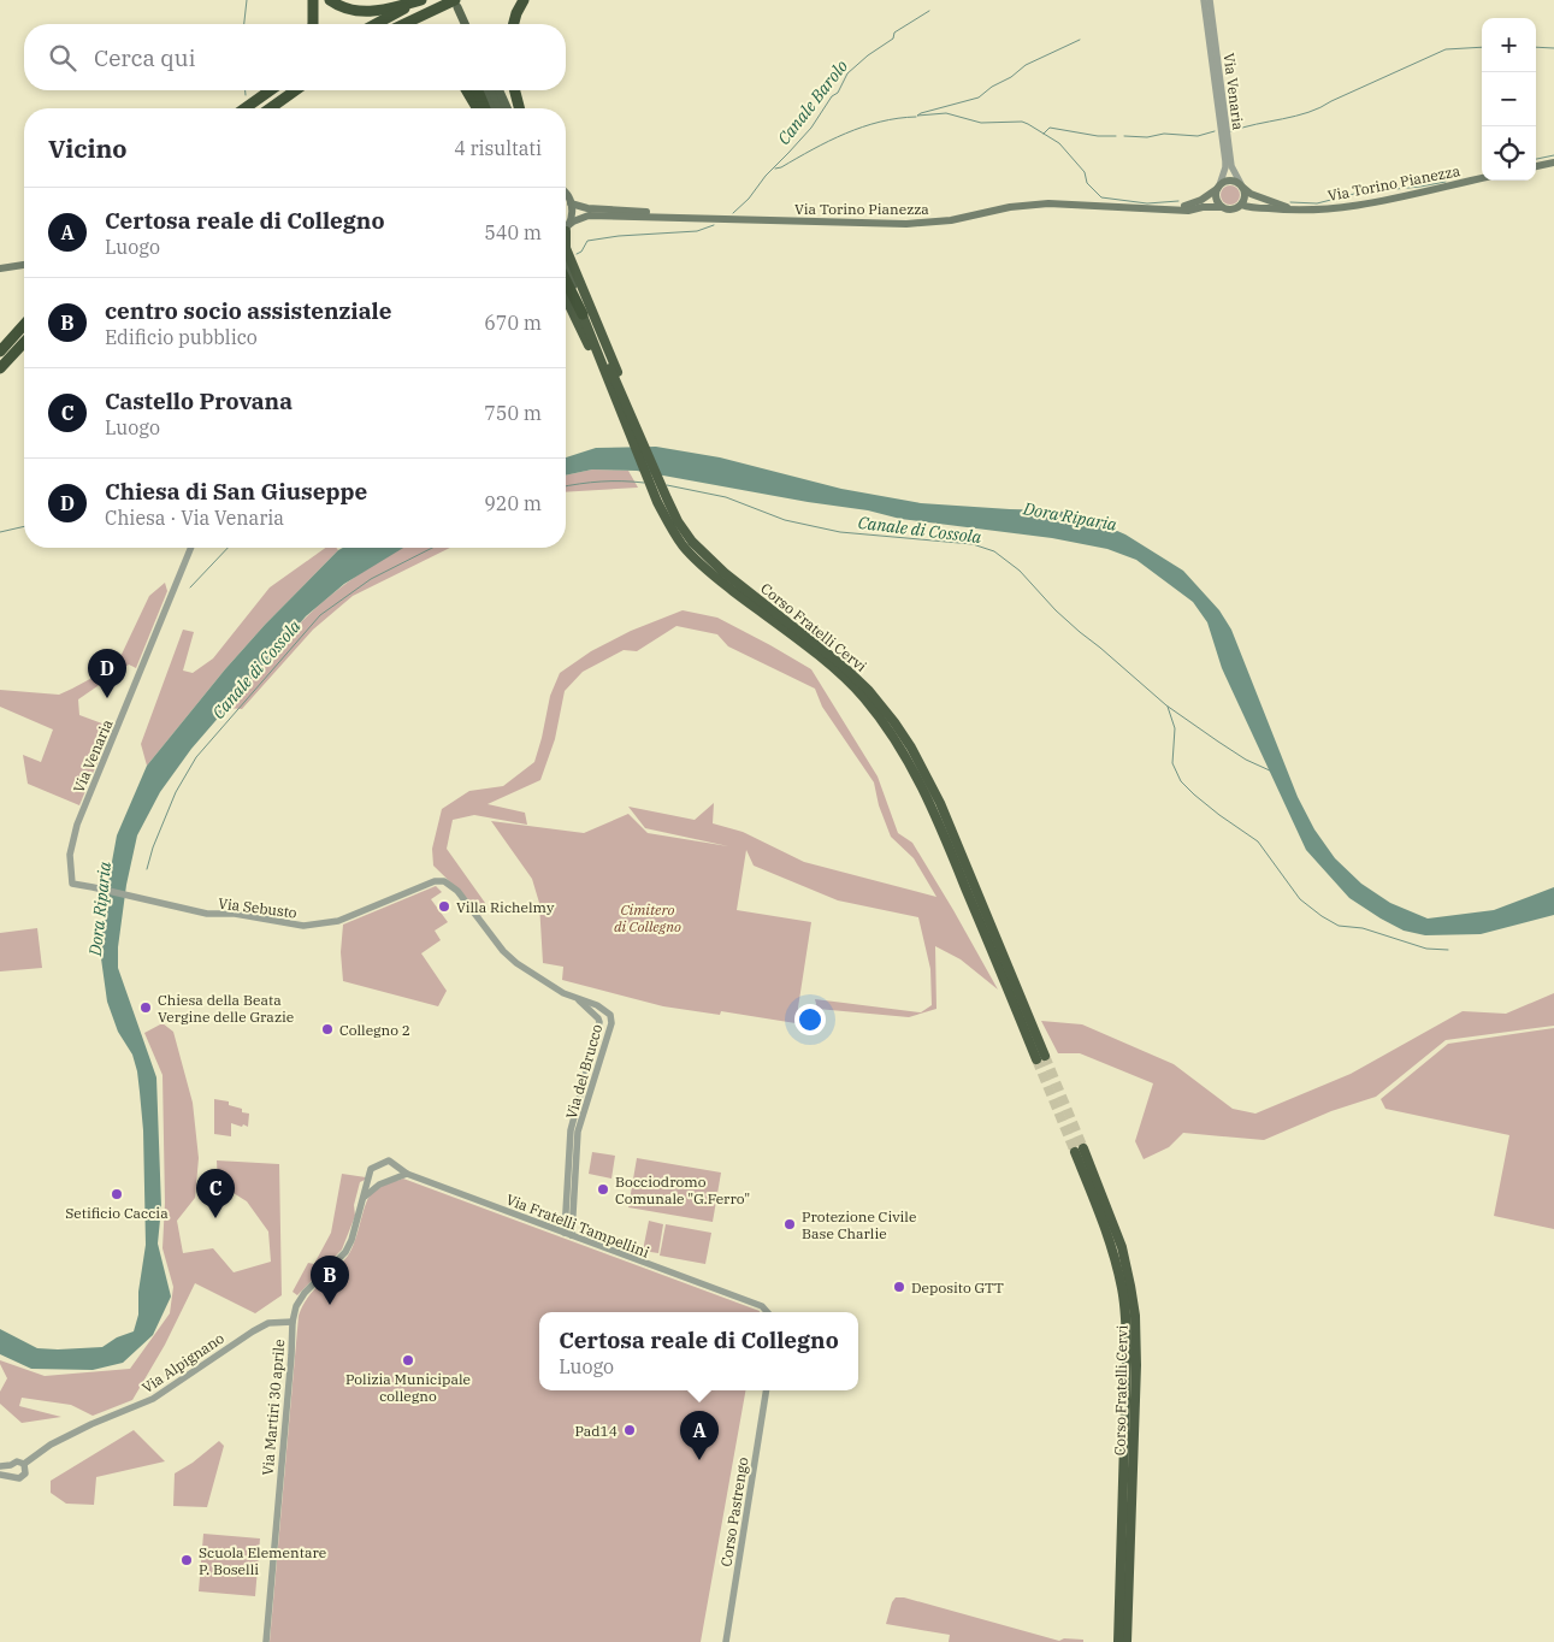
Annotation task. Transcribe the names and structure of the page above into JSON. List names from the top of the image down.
{
  "streets": {
    "highway": ["Corso Fratelli Cervi"],
    "main road": ["Via Torino Pianezza"],
    "street": [
      "Via Venaria",
      "Via Sebusto",
      "Via del Brucco",
      "Via Fratelli Tampellini",
      "Via Alpignano",
      "Via Martiri 30 aprile",
      "Corso Pastrengo"
    ]
  },
  "crossings": [
    ["Via Venaria", "Via Torino Pianezza"],
    ["Via Venaria", "Via Sebusto"],
    ["Via Sebusto", "Via del Brucco"],
    ["Via del Brucco", "Via Fratelli Tampellini"],
    ["Via Fratelli Tampellini", "Via Martiri 30 aprile"],
    ["Via Alpignano", "Via Martiri 30 aprile"]
  ],
  "water": ["Canale Barolo", "Dora Riparia", "Canale di Cossola"],
  "parks": ["Cimitero di Collegno"],
  "places": [
    "Villa Richelmy",
    "Chiesa della Beata Vergine delle Grazie",
    "Collegno 2",
    "Bocciodromo Comunale \"G.Ferro\"",
    "Setificio Caccia",
    "Protezione Civile Base Charlie",
    "Deposito GTT",
    "Polizia Municipale collegno",
    "Pad14",
    "Scuola Elementare P. Boselli"
  ],
  "page": {
    "map_buttons": ["+", "−"],
    "search": "Cerca qui",
    "heading": ["Vicino", "4 risultati"],
    "list": [
      {
        "mark": "A",
        "name": "Certosa reale di Collegno",
        "note": "Luogo",
        "value": "540 m"
      },
      {
        "mark": "B",
        "name": "centro socio assistenziale",
        "note": "Edificio pubblico",
        "value": "670 m"
      },
      {
        "mark": "C",
        "name": "Castello Provana",
        "note": "Luogo",
        "value": "750 m"
      },
      {
        "mark": "D",
        "name": "Chiesa di San Giuseppe",
        "note": "Chiesa · Via Venaria",
        "value": "920 m"
      }
    ],
    "pins": [
      "D",
      "C",
      "B",
      "A"
    ],
    "popup": ["Certosa reale di Collegno", "Luogo"]
  }
}
